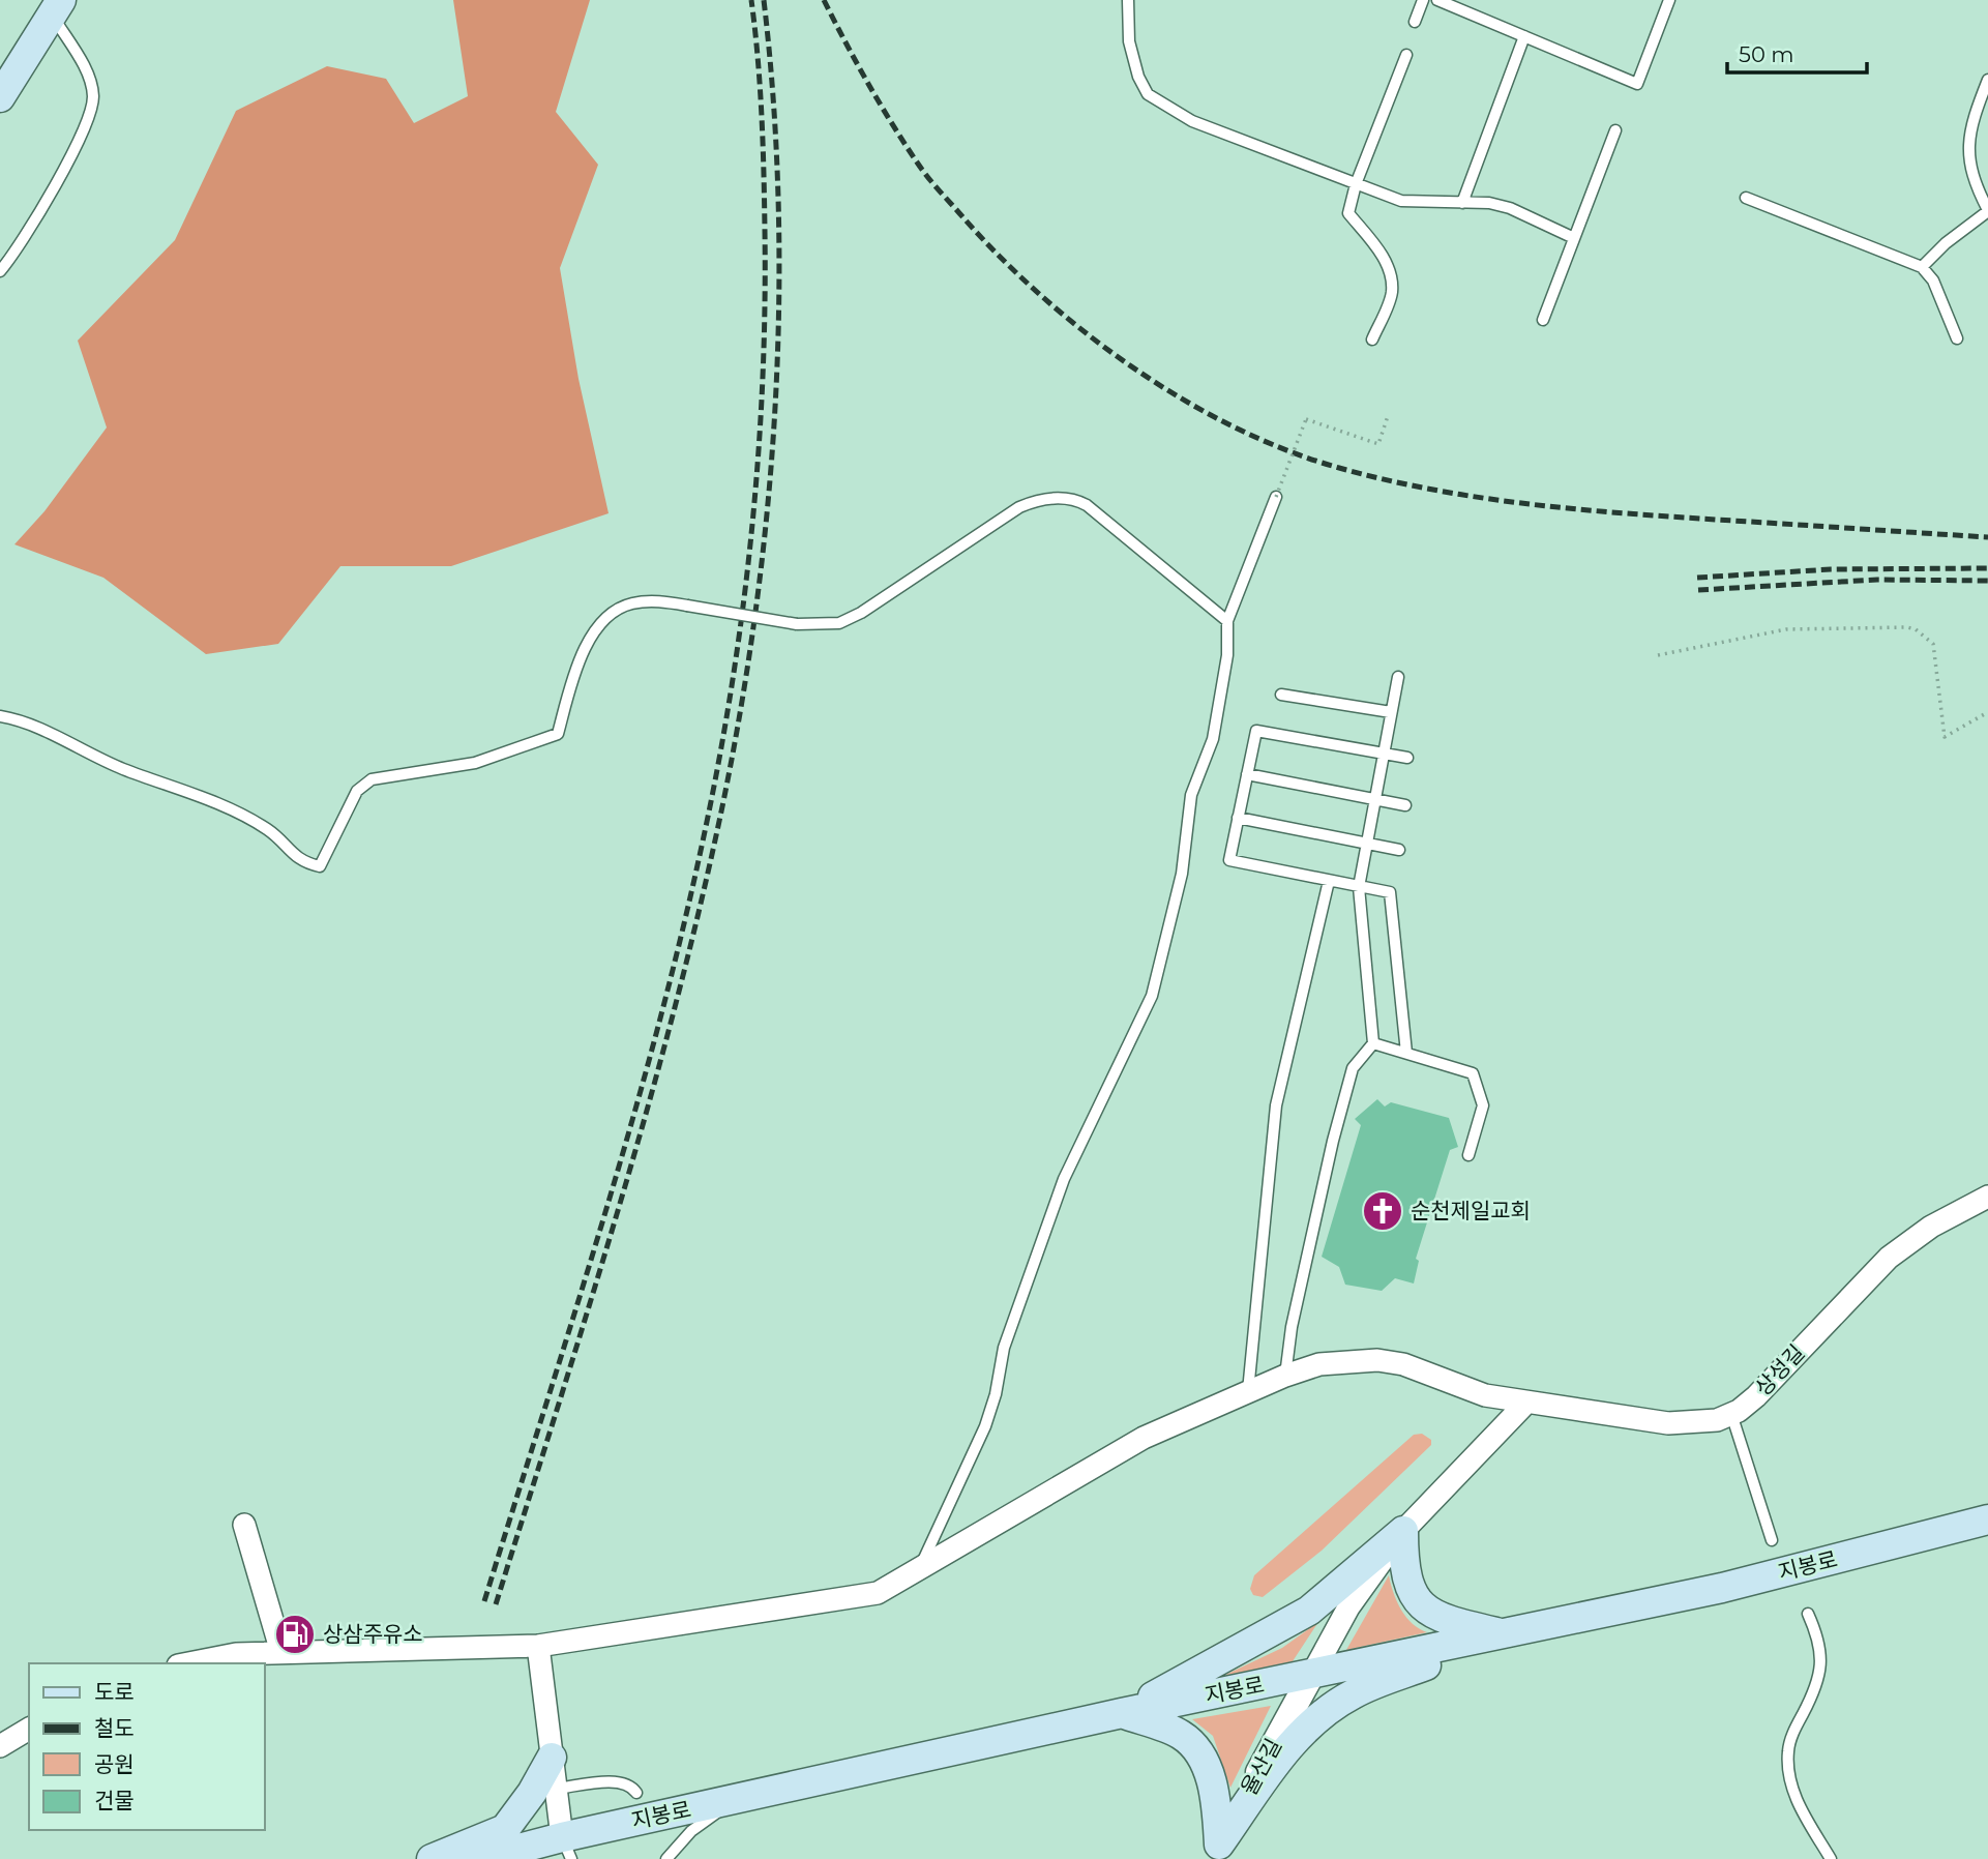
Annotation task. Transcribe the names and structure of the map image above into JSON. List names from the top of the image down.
{
  "streets": {
    "main road": ["지봉로"],
    "street": ["상성길", "율산길"]
  },
  "crossings": [
    ["지봉로", "율산길"]
  ],
  "places": {
    "church": ["순천제일교회"],
    "fuel station": ["상삼주유소"]
  },
  "legend": [
    "도로",
    "철도",
    "공원",
    "건물"
  ],
  "scale_bar": "50 m"
}
